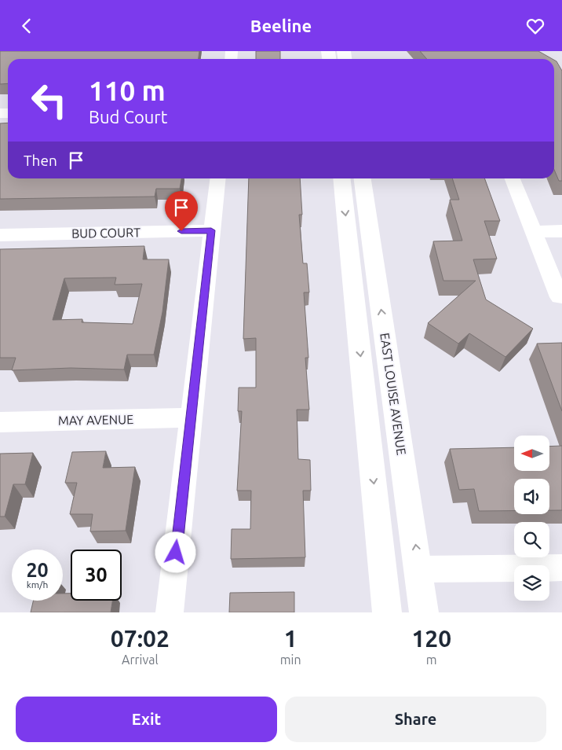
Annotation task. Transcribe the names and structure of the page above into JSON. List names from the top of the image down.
{
  "streets": {
    "street": ["BUD COURT", "EAST LOUISE AVENUE", "MAY AVENUE"]
  },
  "north": "left",
  "page": {
    "header": "Beeline",
    "turn": ["110 m", "Bud Court"],
    "then": "Then",
    "speed": "20 km/h",
    "limit": "30",
    "eta": [
      "07:02",
      "Arrival",
      "1",
      "min",
      "120",
      "m"
    ],
    "buttons": ["Exit", "Share"]
  }
}
